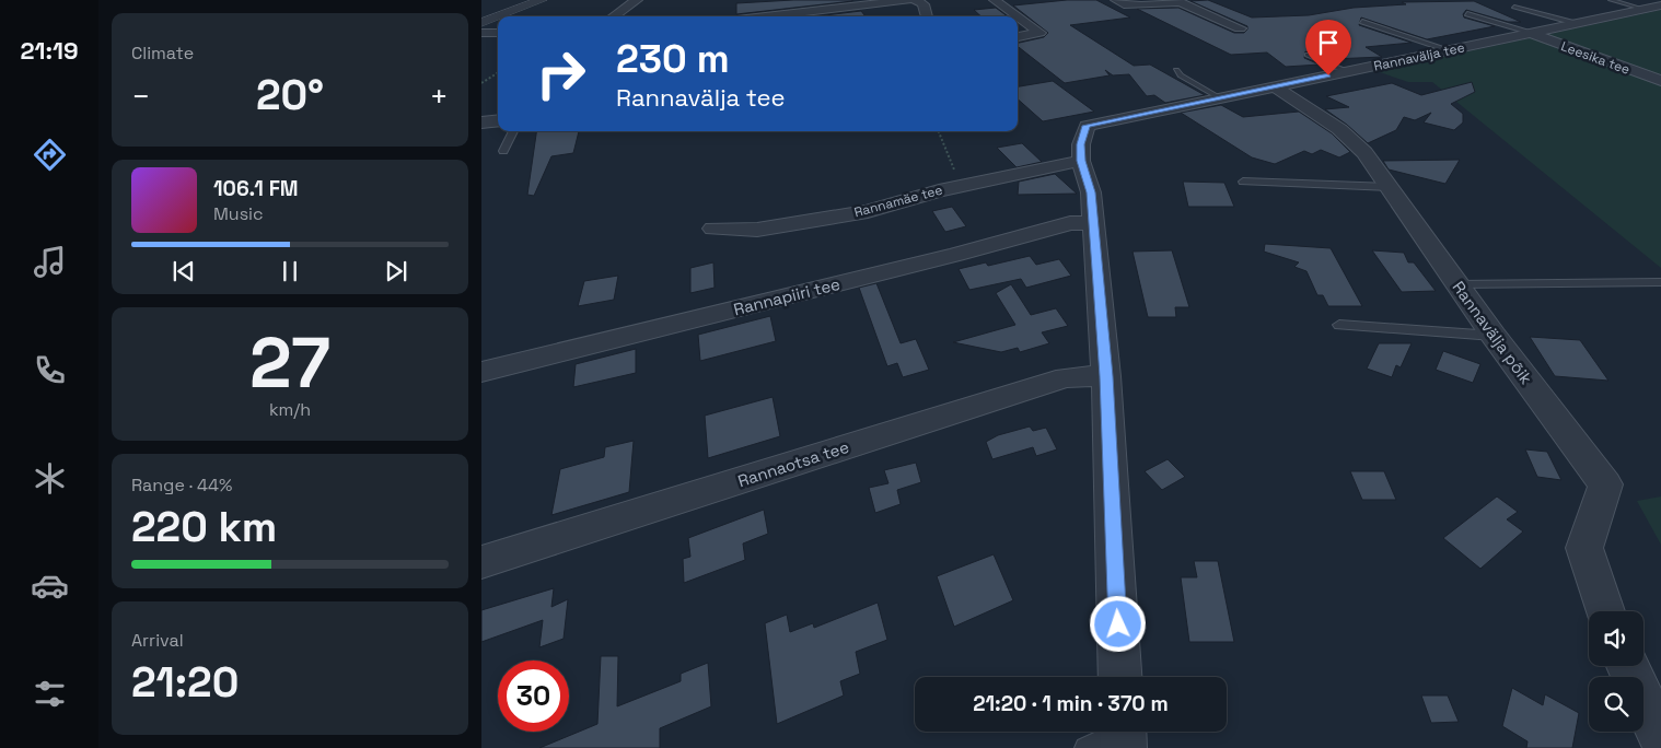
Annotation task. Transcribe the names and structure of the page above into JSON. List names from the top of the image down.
{
  "streets": {
    "street": [
      "Rannavälja tee",
      "Leesika tee",
      "Rannamäe tee",
      "Rannapiiri tee",
      "Rannavälja põik",
      "Rannaotsa tee"
    ]
  },
  "crossings": [
    ["Rannavälja tee", "Leesika tee"],
    ["Rannavälja tee", "Rannamäe tee"],
    ["Rannavälja tee", "Rannapiiri tee"],
    ["Rannavälja tee", "Rannavälja põik"],
    ["Rannavälja tee", "Rannaotsa tee"]
  ],
  "page": {
    "tabs": "21:19",
    "tile": [
      "Climate",
      ["27", "km/h"],
      ["Range · 44%", "220 km"],
      ["Arrival", "21:20"]
    ],
    "turn": ["230 m", "Rannavälja tee"],
    "heat": ["−", "20°", "+"],
    "song": ["106.1 FM", "Music"],
    "limit": "30",
    "trip": "21:20 · 1 min · 370 m"
  }
}
